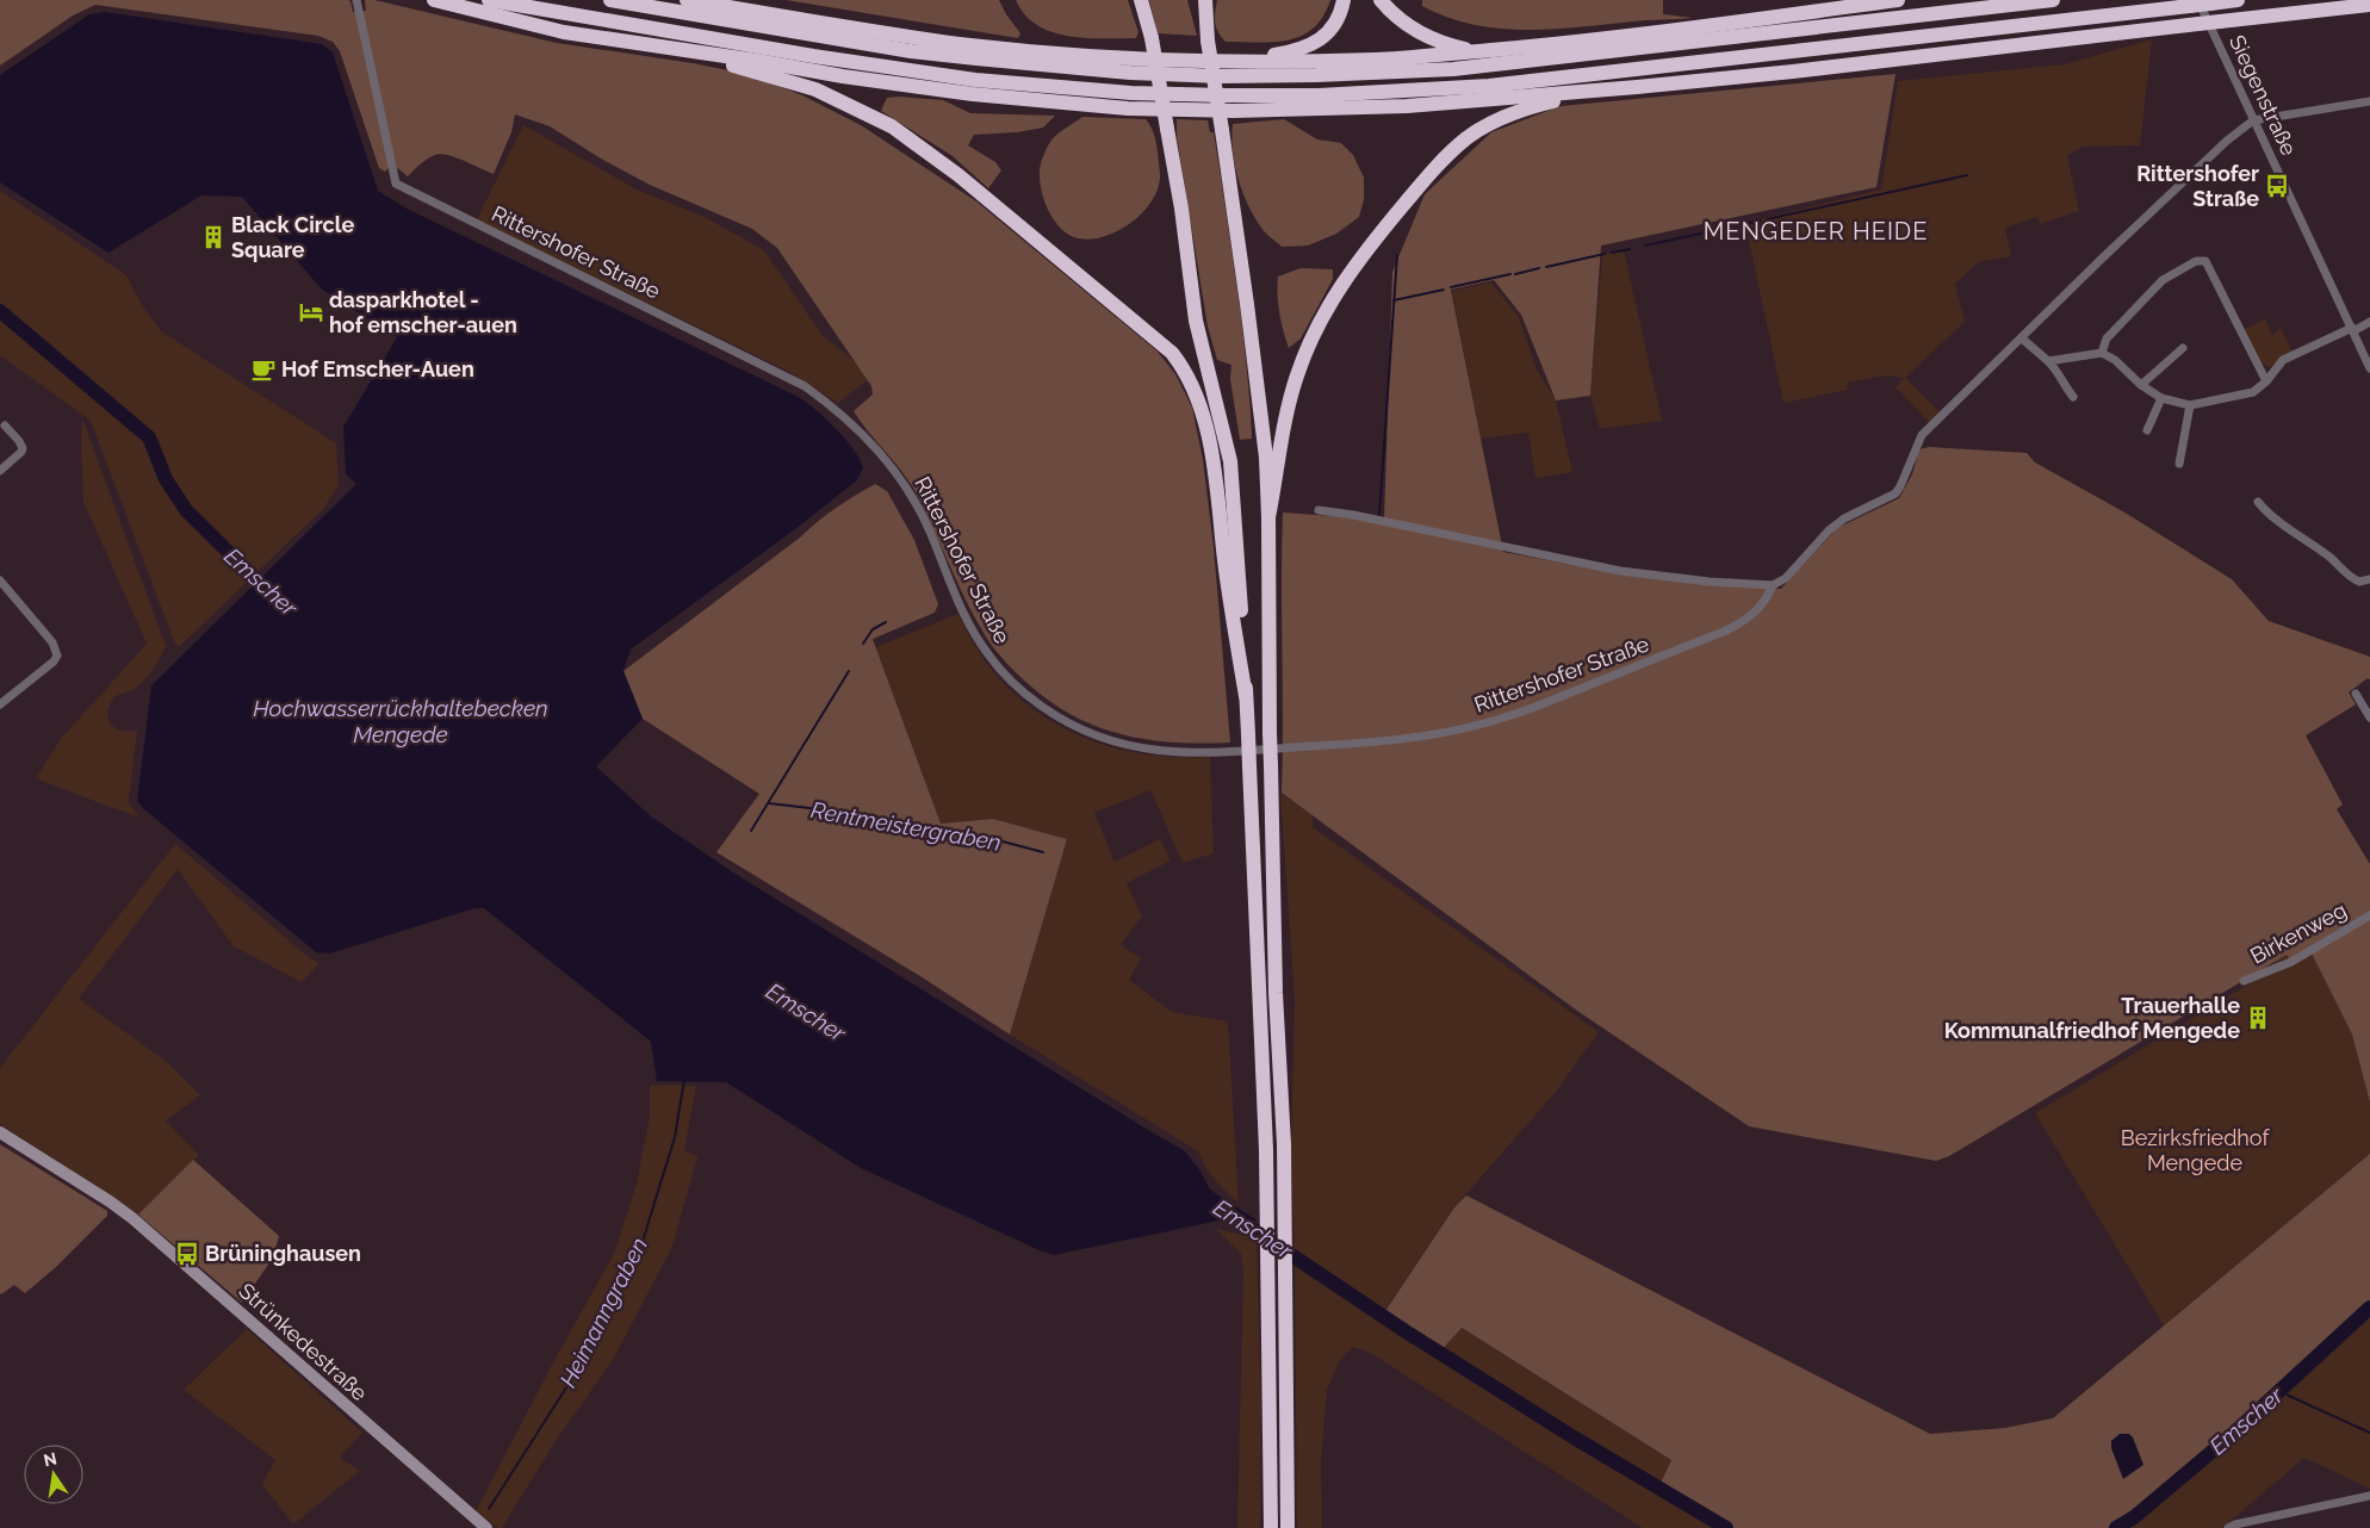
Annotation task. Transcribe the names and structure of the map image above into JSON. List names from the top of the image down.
{
  "streets": {
    "main road": ["Strünkedestraße"],
    "street": ["Siegenstraße", "Rittershofer Straße", "Birkenweg"]
  },
  "crossings": [
    ["Siegenstraße", "Rittershofer Straße"]
  ],
  "districts": ["MENGEDER HEIDE"],
  "water": [
    "Emscher",
    "Hochwasserrückhaltebecken Mengede",
    "Rentmeistergraben",
    "Heimanngraben"
  ],
  "parks": ["Bezirksfriedhof Mengede"],
  "places": {
    "bus stop": ["Rittershofer Straße", "Brüninghausen"],
    "building": ["Black Circle Square", "Trauerhalle Kommunalfriedhof Mengede"],
    "hotel": ["dasparkhotel - hof emscher-auen"],
    "cafe": ["Hof Emscher-Auen"]
  },
  "north": "top"
}
